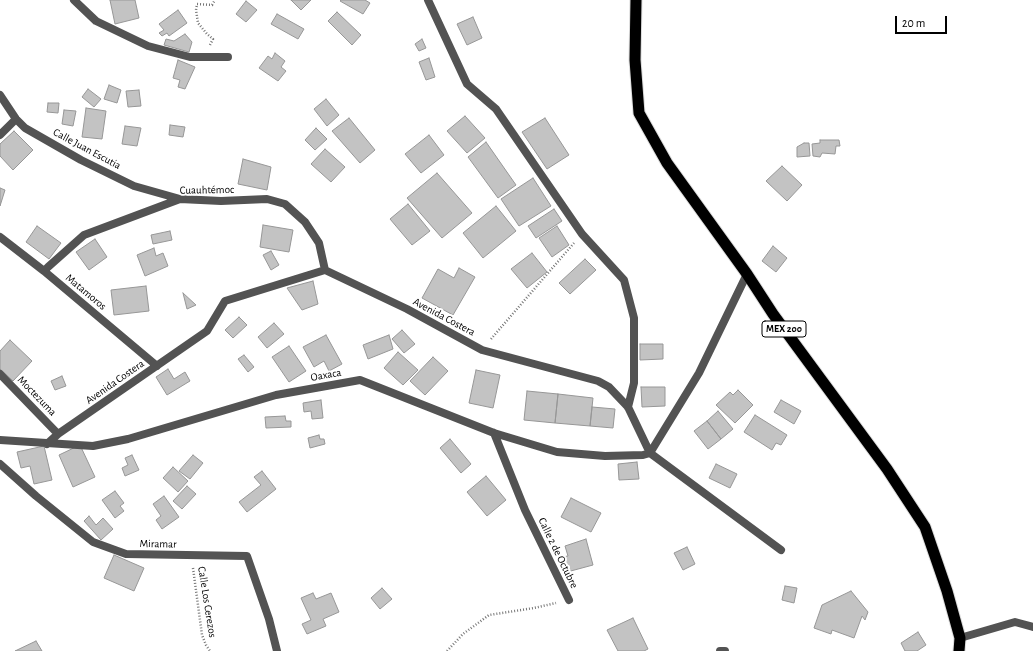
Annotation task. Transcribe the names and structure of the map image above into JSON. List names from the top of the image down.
{
  "streets": {
    "highway": ["MEX 200"],
    "street": [
      "Calle Juan Escutia",
      "Cuauhtémoc",
      "Matamoros",
      "Avenida Costera",
      "Oaxaca",
      "Moctezuma",
      "Miramar",
      "Calle 2 de Octubre"
    ],
    "path": ["Calle Los Cerezos"]
  },
  "crossings": [
    ["Calle Juan Escutia", "Cuauhtémoc"],
    ["Cuauhtémoc", "Matamoros"],
    ["Cuauhtémoc", "Avenida Costera"],
    ["Matamoros", "Avenida Costera"],
    ["Avenida Costera", "Oaxaca"],
    ["Avenida Costera", "Moctezuma"],
    ["Oaxaca", "Calle 2 de Octubre"],
    ["Miramar", "Calle Los Cerezos"]
  ],
  "scale_bar": "20 m"
}
